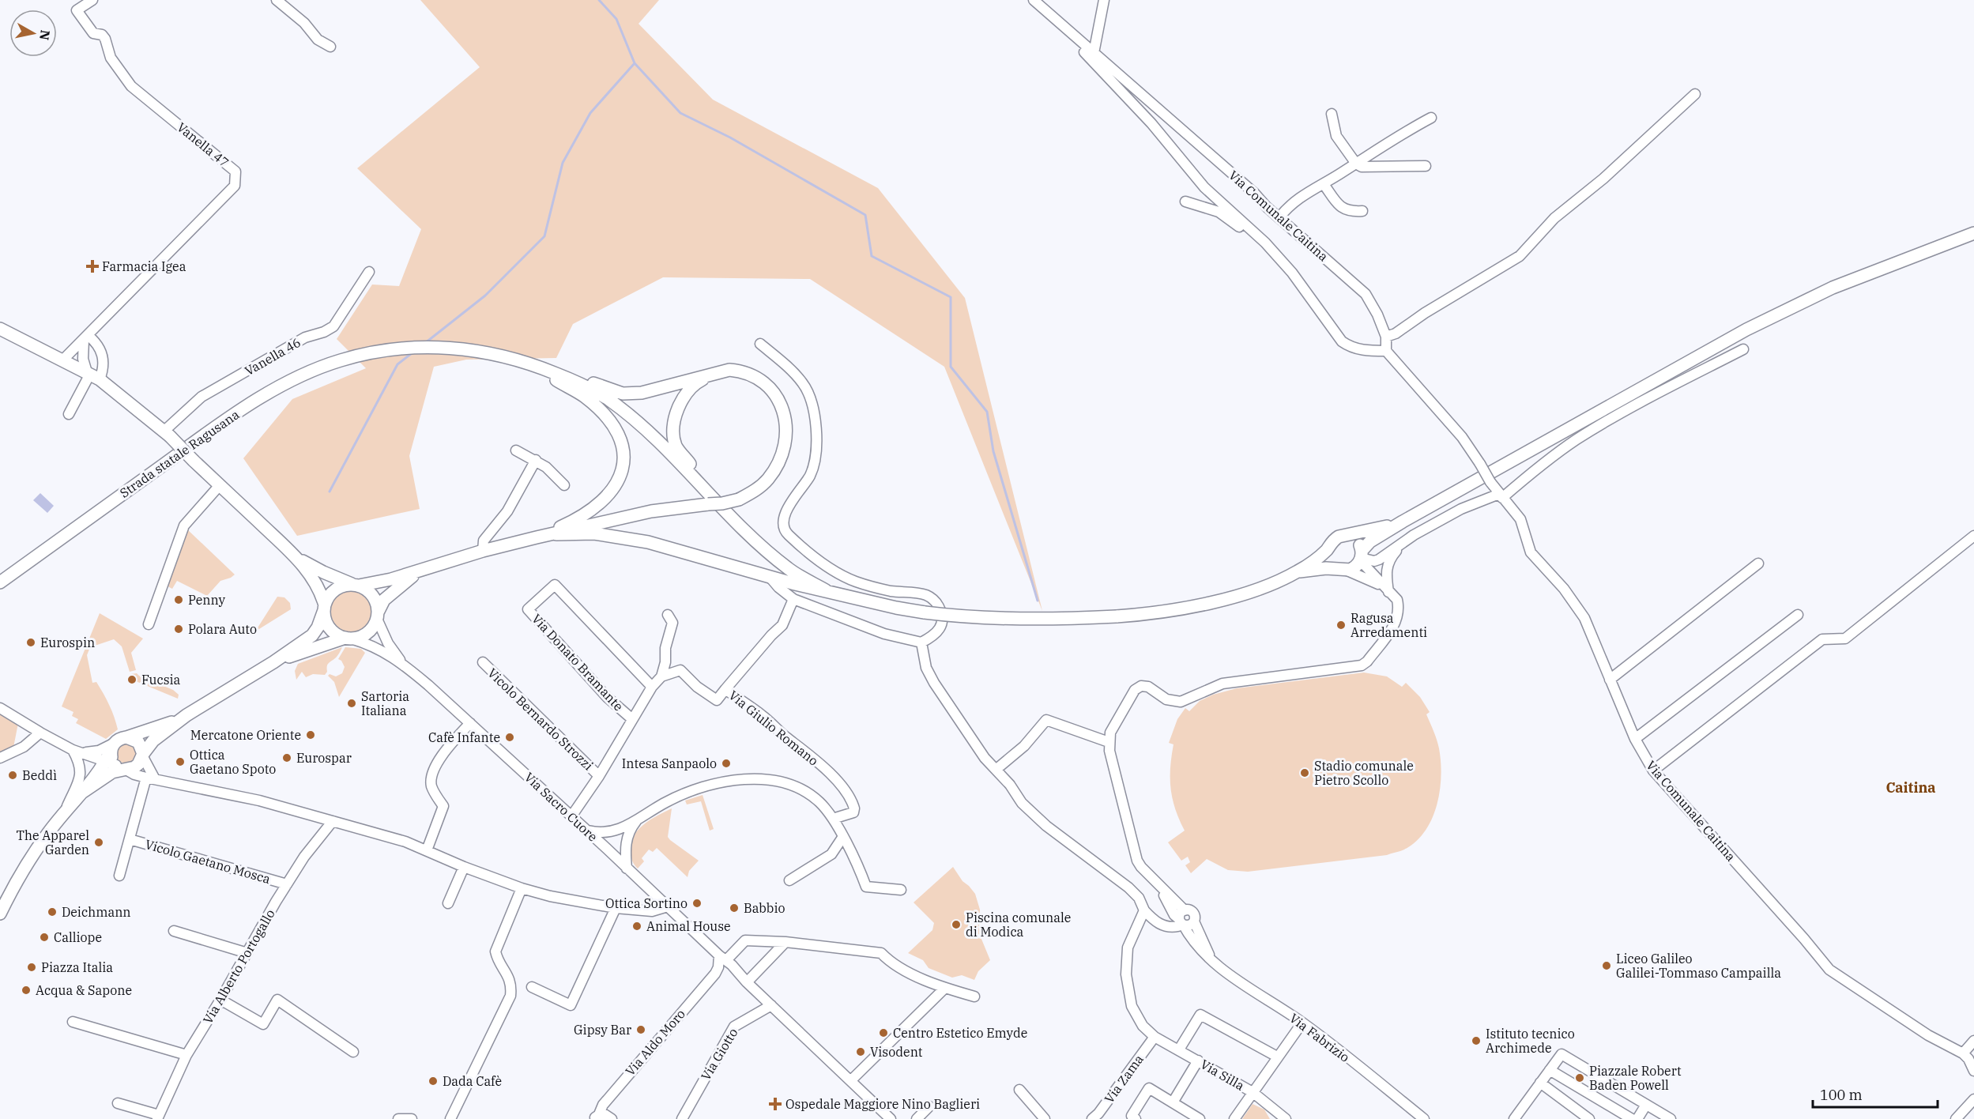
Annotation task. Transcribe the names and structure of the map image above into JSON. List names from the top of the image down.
{
  "streets": {
    "main road": ["Strada statale Ragusana"],
    "street": [
      "Vanella 47",
      "Via Comunale Caitina",
      "Vanella 46",
      "Via Donato Bramante",
      "Vicolo Bernardo Strozzi",
      "Via Giulio Romano",
      "Via Sacro Cuore",
      "Vicolo Gaetano Mosca",
      "Via Alberto Portogallo",
      "Via Fabrizio",
      "Via Aldo Moro",
      "Via Giotto",
      "Via Silla",
      "Via Zama"
    ]
  },
  "crossings": [
    ["Vicolo Gaetano Mosca", "Via Alberto Portogallo"],
    ["Via Silla", "Via Zama"]
  ],
  "districts": ["Caitina"],
  "places": {
    "health": ["Farmacia Igea", "Ospedale Maggiore Nino Baglieri"],
    "other": [
      "Penny",
      "Ragusa Arredamenti",
      "Polara Auto",
      "Eurospin",
      "Fucsia",
      "Sartoria Italiana",
      "Mercatone Oriente",
      "Cafè Infante",
      "Eurospar",
      "Ottica Gaetano Spoto",
      "Intesa Sanpaolo",
      "Stadio comunale Pietro Scollo",
      "Beddì",
      "The Apparel Garden",
      "Ottica Sortino",
      "Babbio",
      "Deichmann",
      "Piscina comunale di Modica",
      "Animal House",
      "Calliope",
      "Liceo Galileo Galilei-Tommaso Campailla",
      "Piazza Italia",
      "Acqua & Sapone",
      "Gipsy Bar",
      "Centro Estetico Emyde",
      "Istituto tecnico Archimede",
      "Visodent",
      "Piazzale Robert Baden Powell",
      "Dada Cafè"
    ]
  },
  "scale_bar": "100 m",
  "north": "right"
}
